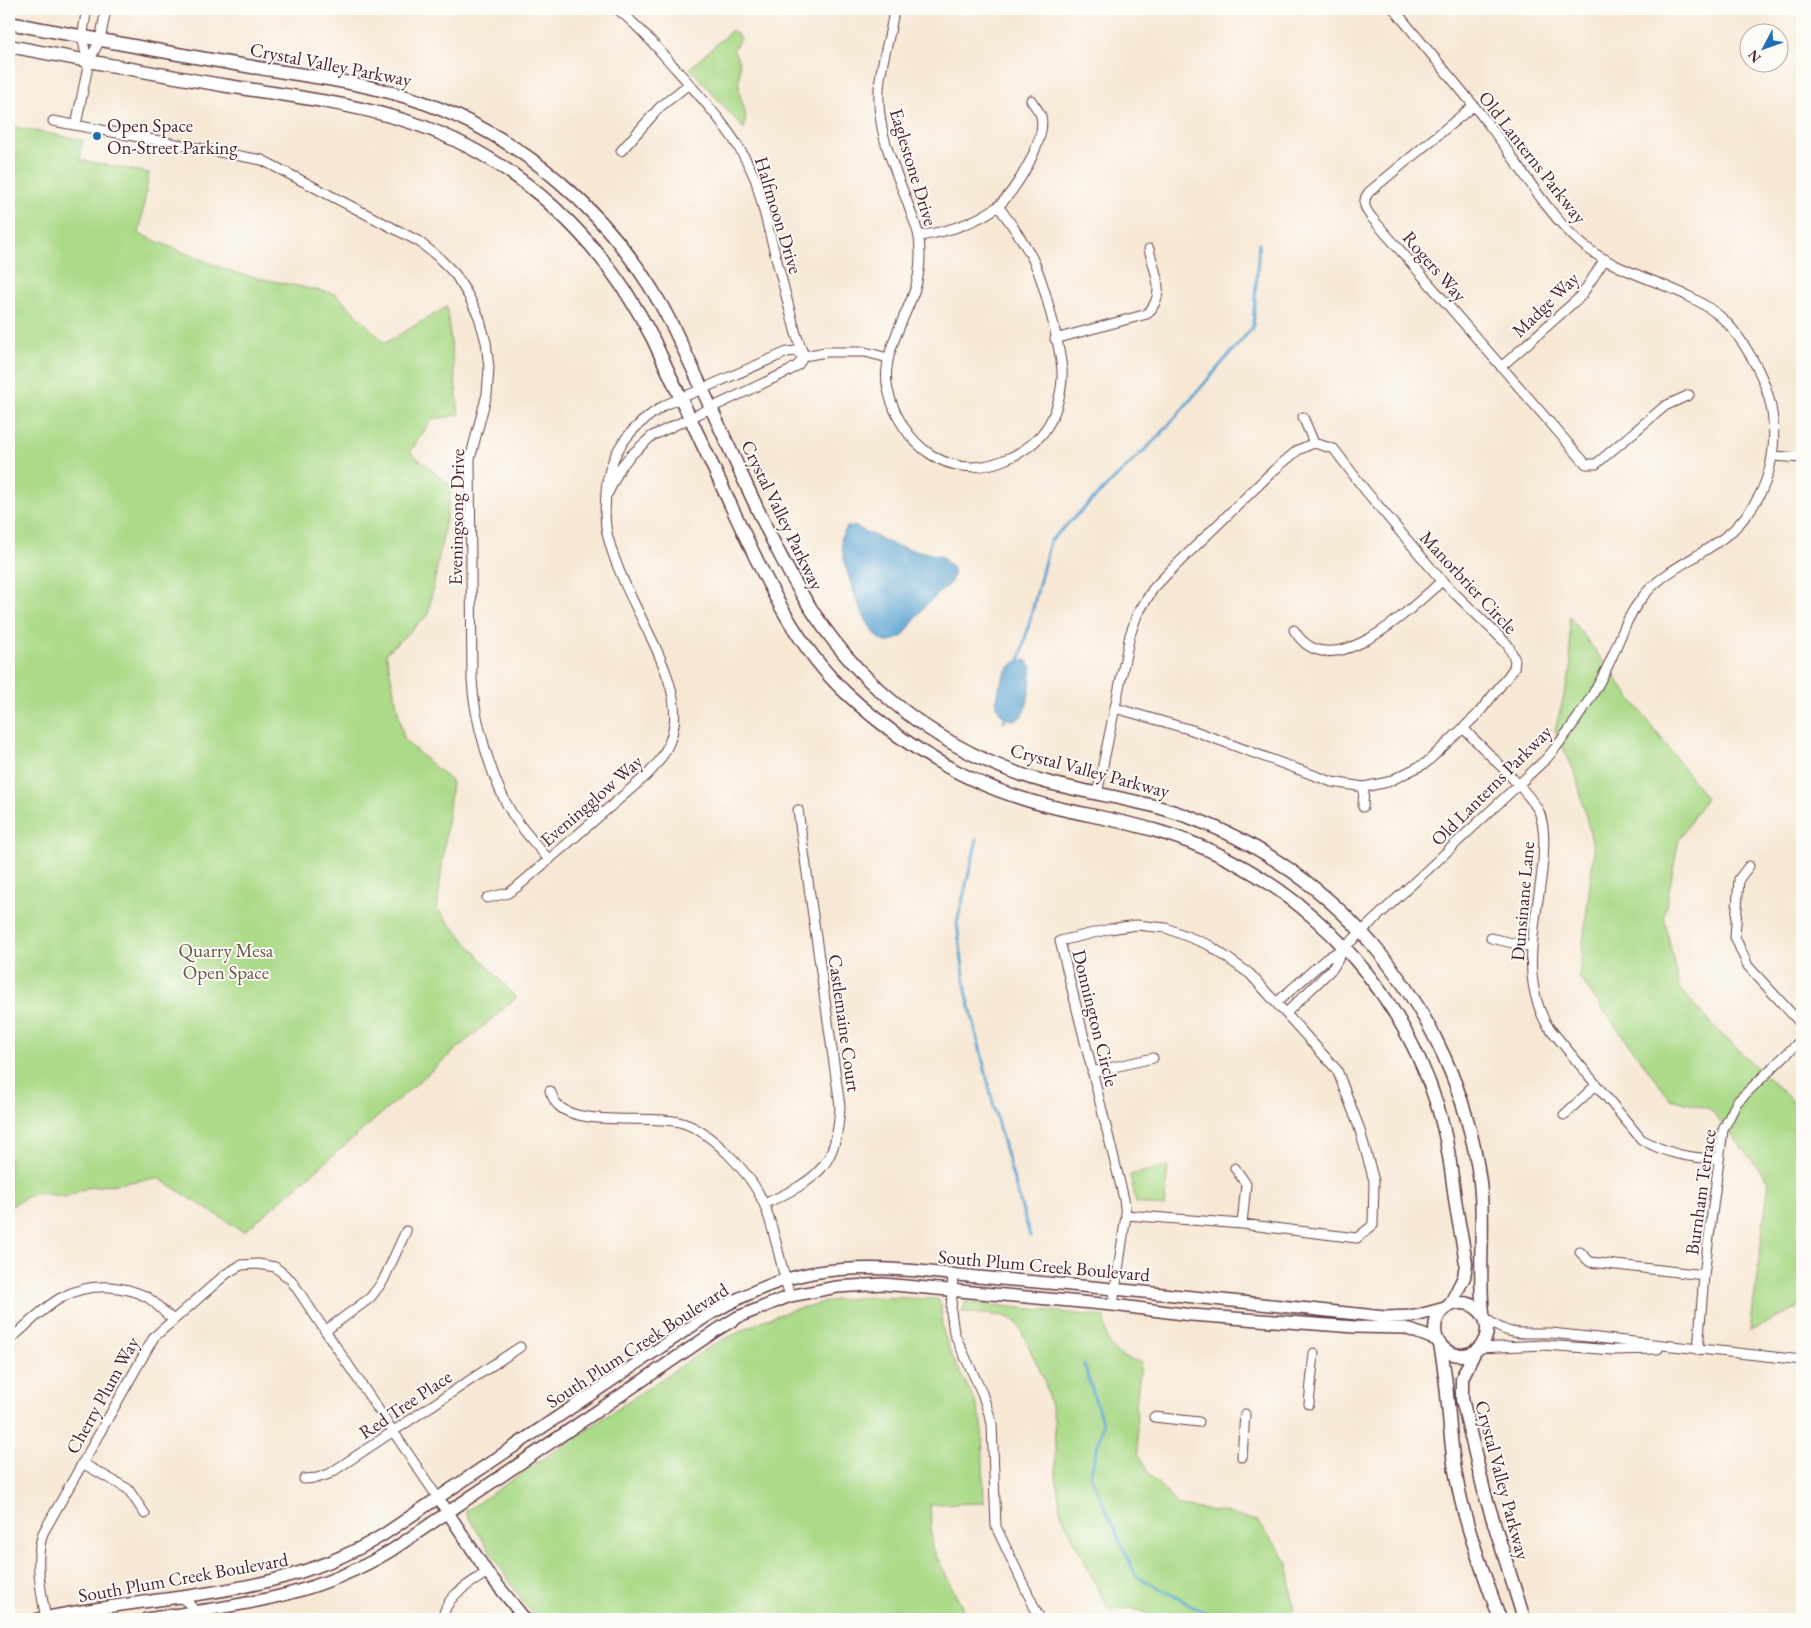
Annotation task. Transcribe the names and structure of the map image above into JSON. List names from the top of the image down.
{
  "streets": {
    "main road": ["Crystal Valley Parkway"],
    "street": [
      "Old Lanterns Parkway",
      "Eaglestone Drive",
      "Halfmoon Drive",
      "Rogers Way",
      "Madge Way",
      "Eveningsong Drive",
      "Manorbrier Circle",
      "Eveningglow Way",
      "Dunsinane Lane",
      "Donnington Circle",
      "Castlemaine Court",
      "Burnham Terrace",
      "South Plum Creek Boulevard",
      "Cherry Plum Way",
      "Red Tree Place"
    ]
  },
  "crossings": [
    ["Crystal Valley Parkway", "Old Lanterns Parkway"],
    ["Crystal Valley Parkway", "Eveningglow Way"],
    ["Crystal Valley Parkway", "South Plum Creek Boulevard"],
    ["Old Lanterns Parkway", "Rogers Way"],
    ["Old Lanterns Parkway", "Madge Way"],
    ["Old Lanterns Parkway", "Dunsinane Lane"],
    ["Old Lanterns Parkway", "Donnington Circle"],
    ["Eaglestone Drive", "Eveningglow Way"],
    ["Halfmoon Drive", "Eveningglow Way"],
    ["Rogers Way", "Madge Way"],
    ["Eveningsong Drive", "Eveningglow Way"],
    ["Manorbrier Circle", "Dunsinane Lane"],
    ["Dunsinane Lane", "Burnham Terrace"],
    ["Donnington Circle", "South Plum Creek Boulevard"],
    ["South Plum Creek Boulevard", "Cherry Plum Way"],
    ["Cherry Plum Way", "Red Tree Place"]
  ],
  "parks": ["Quarry Mesa Open Space"],
  "places": ["Open Space On-Street Parking"],
  "north": "bottom left"
}
